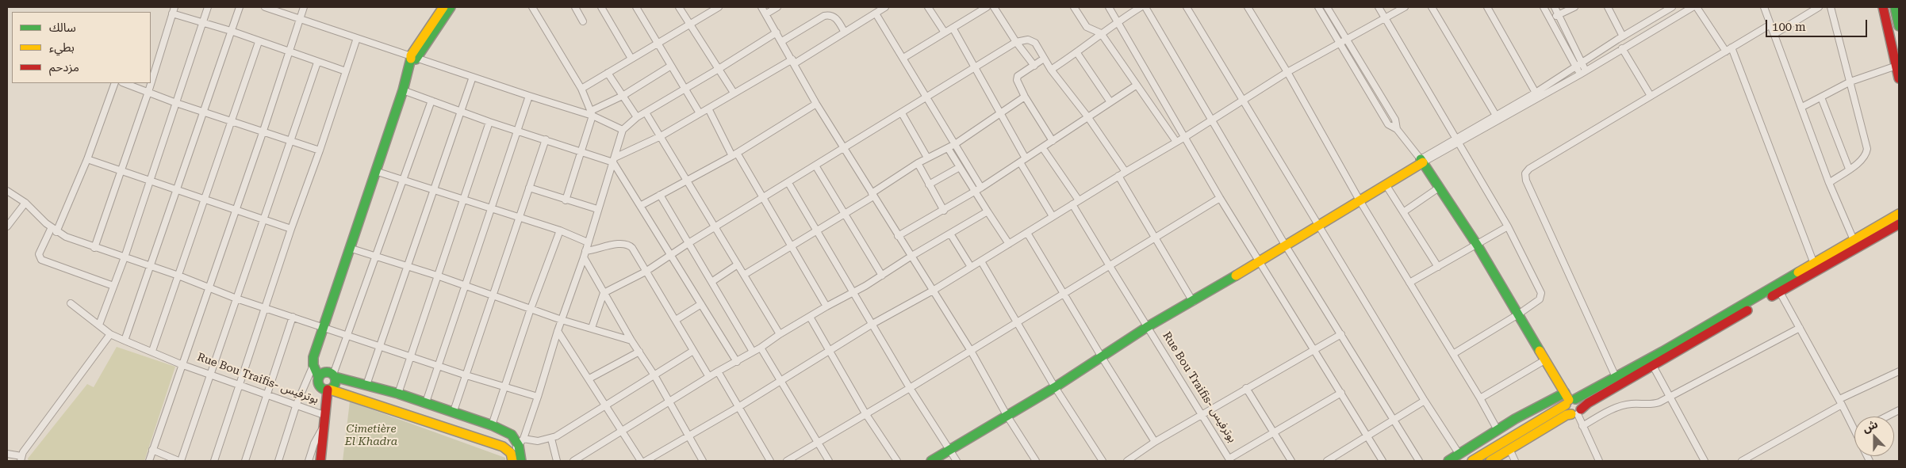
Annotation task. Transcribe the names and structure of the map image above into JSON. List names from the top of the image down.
{
  "streets": {
    "main road": ["Rue Bou Traifis- بوترفيس"]
  },
  "parks": ["Cimetière El Khadra"],
  "legend": ["سالك", "بطيء", "مزدحم"],
  "scale_bar": "100 m",
  "north": "top"
}
